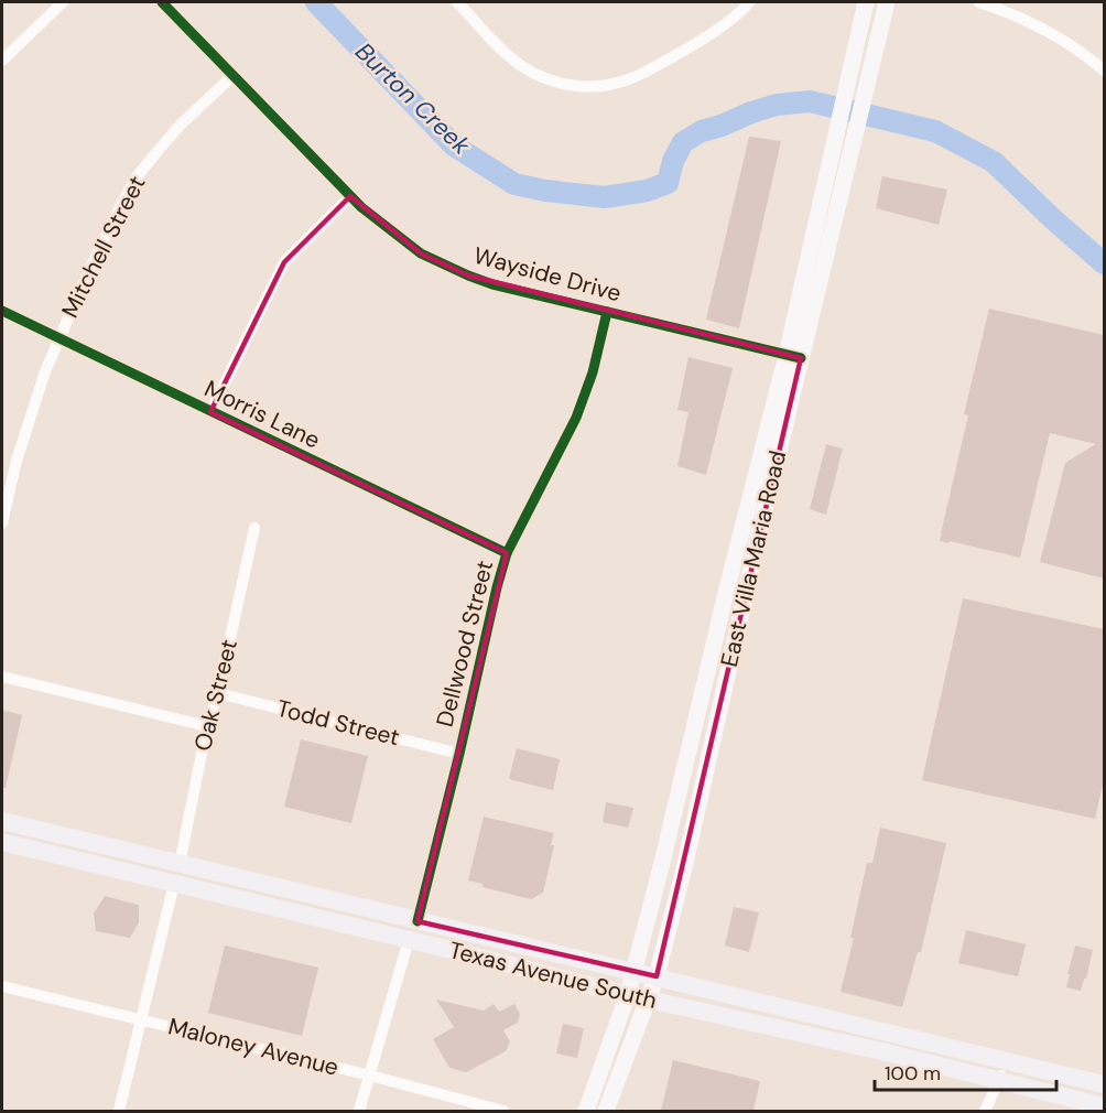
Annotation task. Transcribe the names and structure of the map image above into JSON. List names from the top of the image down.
{
  "streets": {
    "main road": ["East Villa Maria Road", "Texas Avenue South"],
    "street": [
      "Mitchell Street",
      "Wayside Drive",
      "Morris Lane",
      "Dellwood Street",
      "Oak Street",
      "Todd Street",
      "Maloney Avenue"
    ]
  },
  "crossings": [
    ["Mitchell Street", "Wayside Drive"],
    ["Mitchell Street", "Morris Lane"],
    ["Wayside Drive", "East Villa Maria Road"],
    ["Wayside Drive", "Dellwood Street"],
    ["Morris Lane", "Dellwood Street"],
    ["East Villa Maria Road", "Texas Avenue South"],
    ["Dellwood Street", "Todd Street"],
    ["Dellwood Street", "Texas Avenue South"],
    ["Oak Street", "Todd Street"],
    ["Oak Street", "Texas Avenue South"]
  ],
  "water": ["Burton Creek"],
  "scale_bar": "100 m"
}
